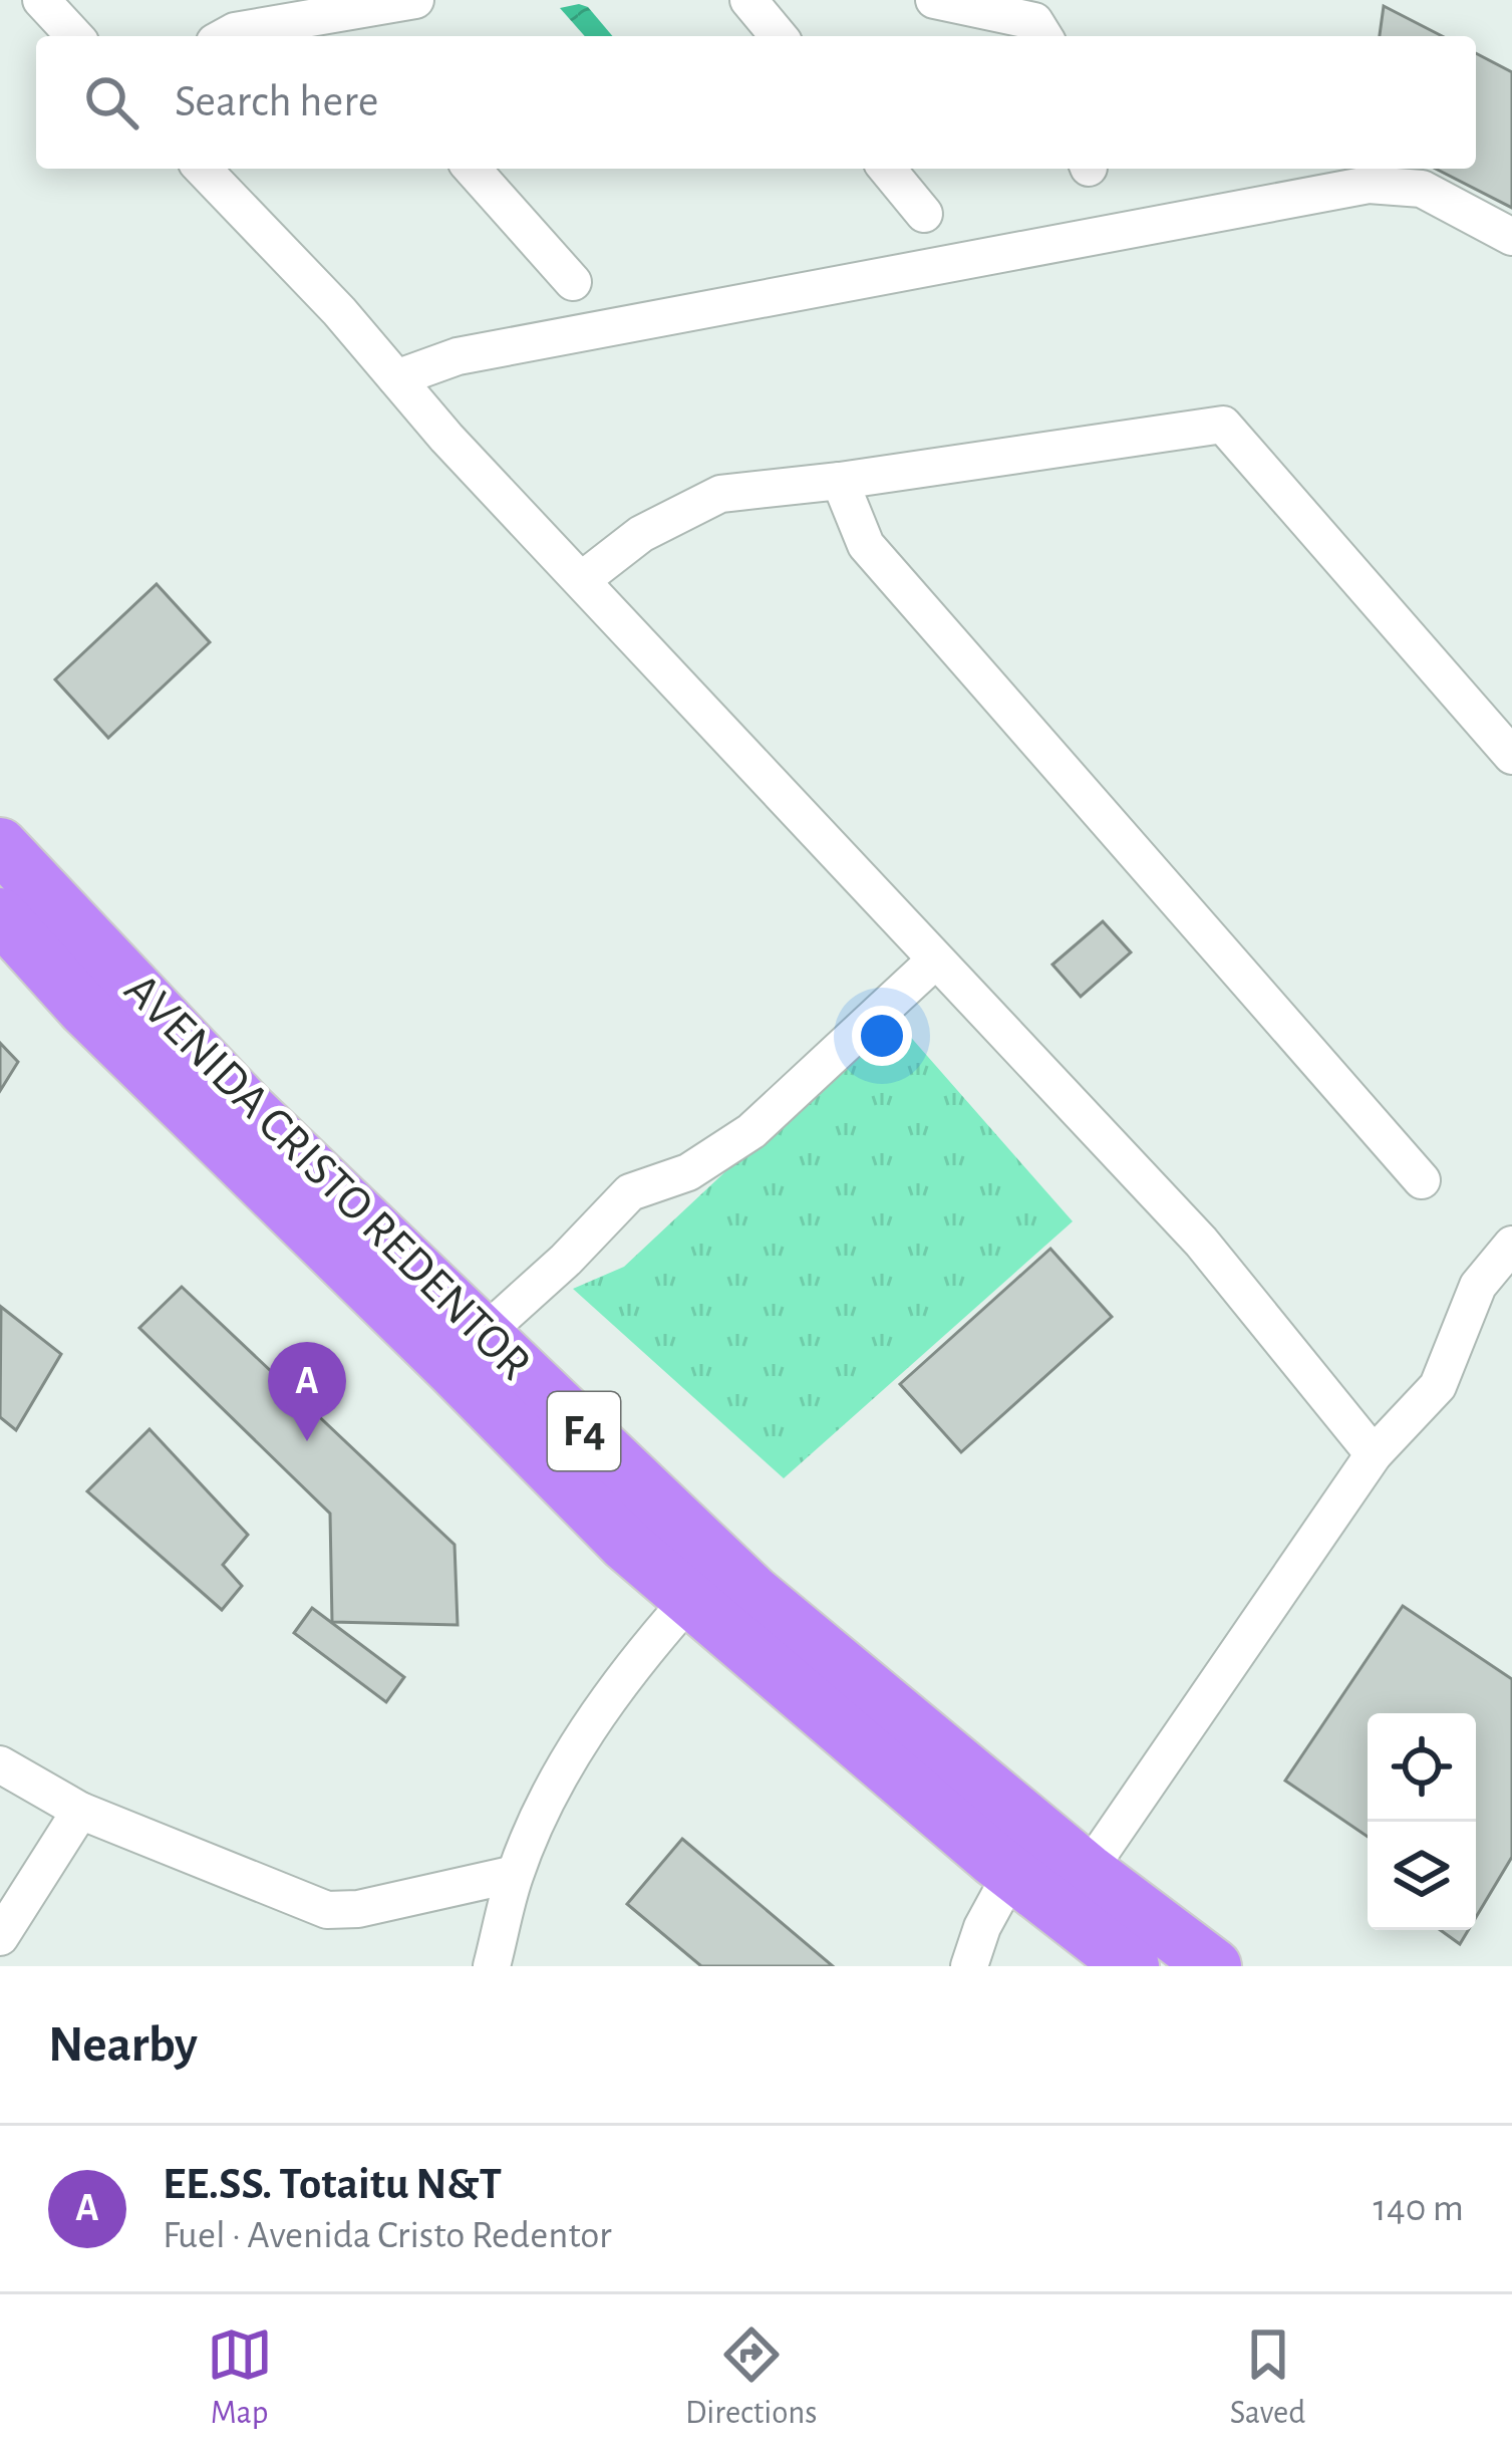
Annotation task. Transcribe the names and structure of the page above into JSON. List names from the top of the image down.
{
  "streets": {
    "highway": ["AVENIDA CRISTO REDENTOR", "F4"]
  },
  "page": {
    "search": "Search here",
    "pins": "A",
    "heading": "Nearby",
    "list": [
      {
        "mark": "A",
        "name": "EE.SS. Totaitu N&T",
        "note": "Fuel · Avenida Cristo Redentor",
        "value": "140 m"
      }
    ],
    "nav": ["Map", "Directions", "Saved"]
  }
}
